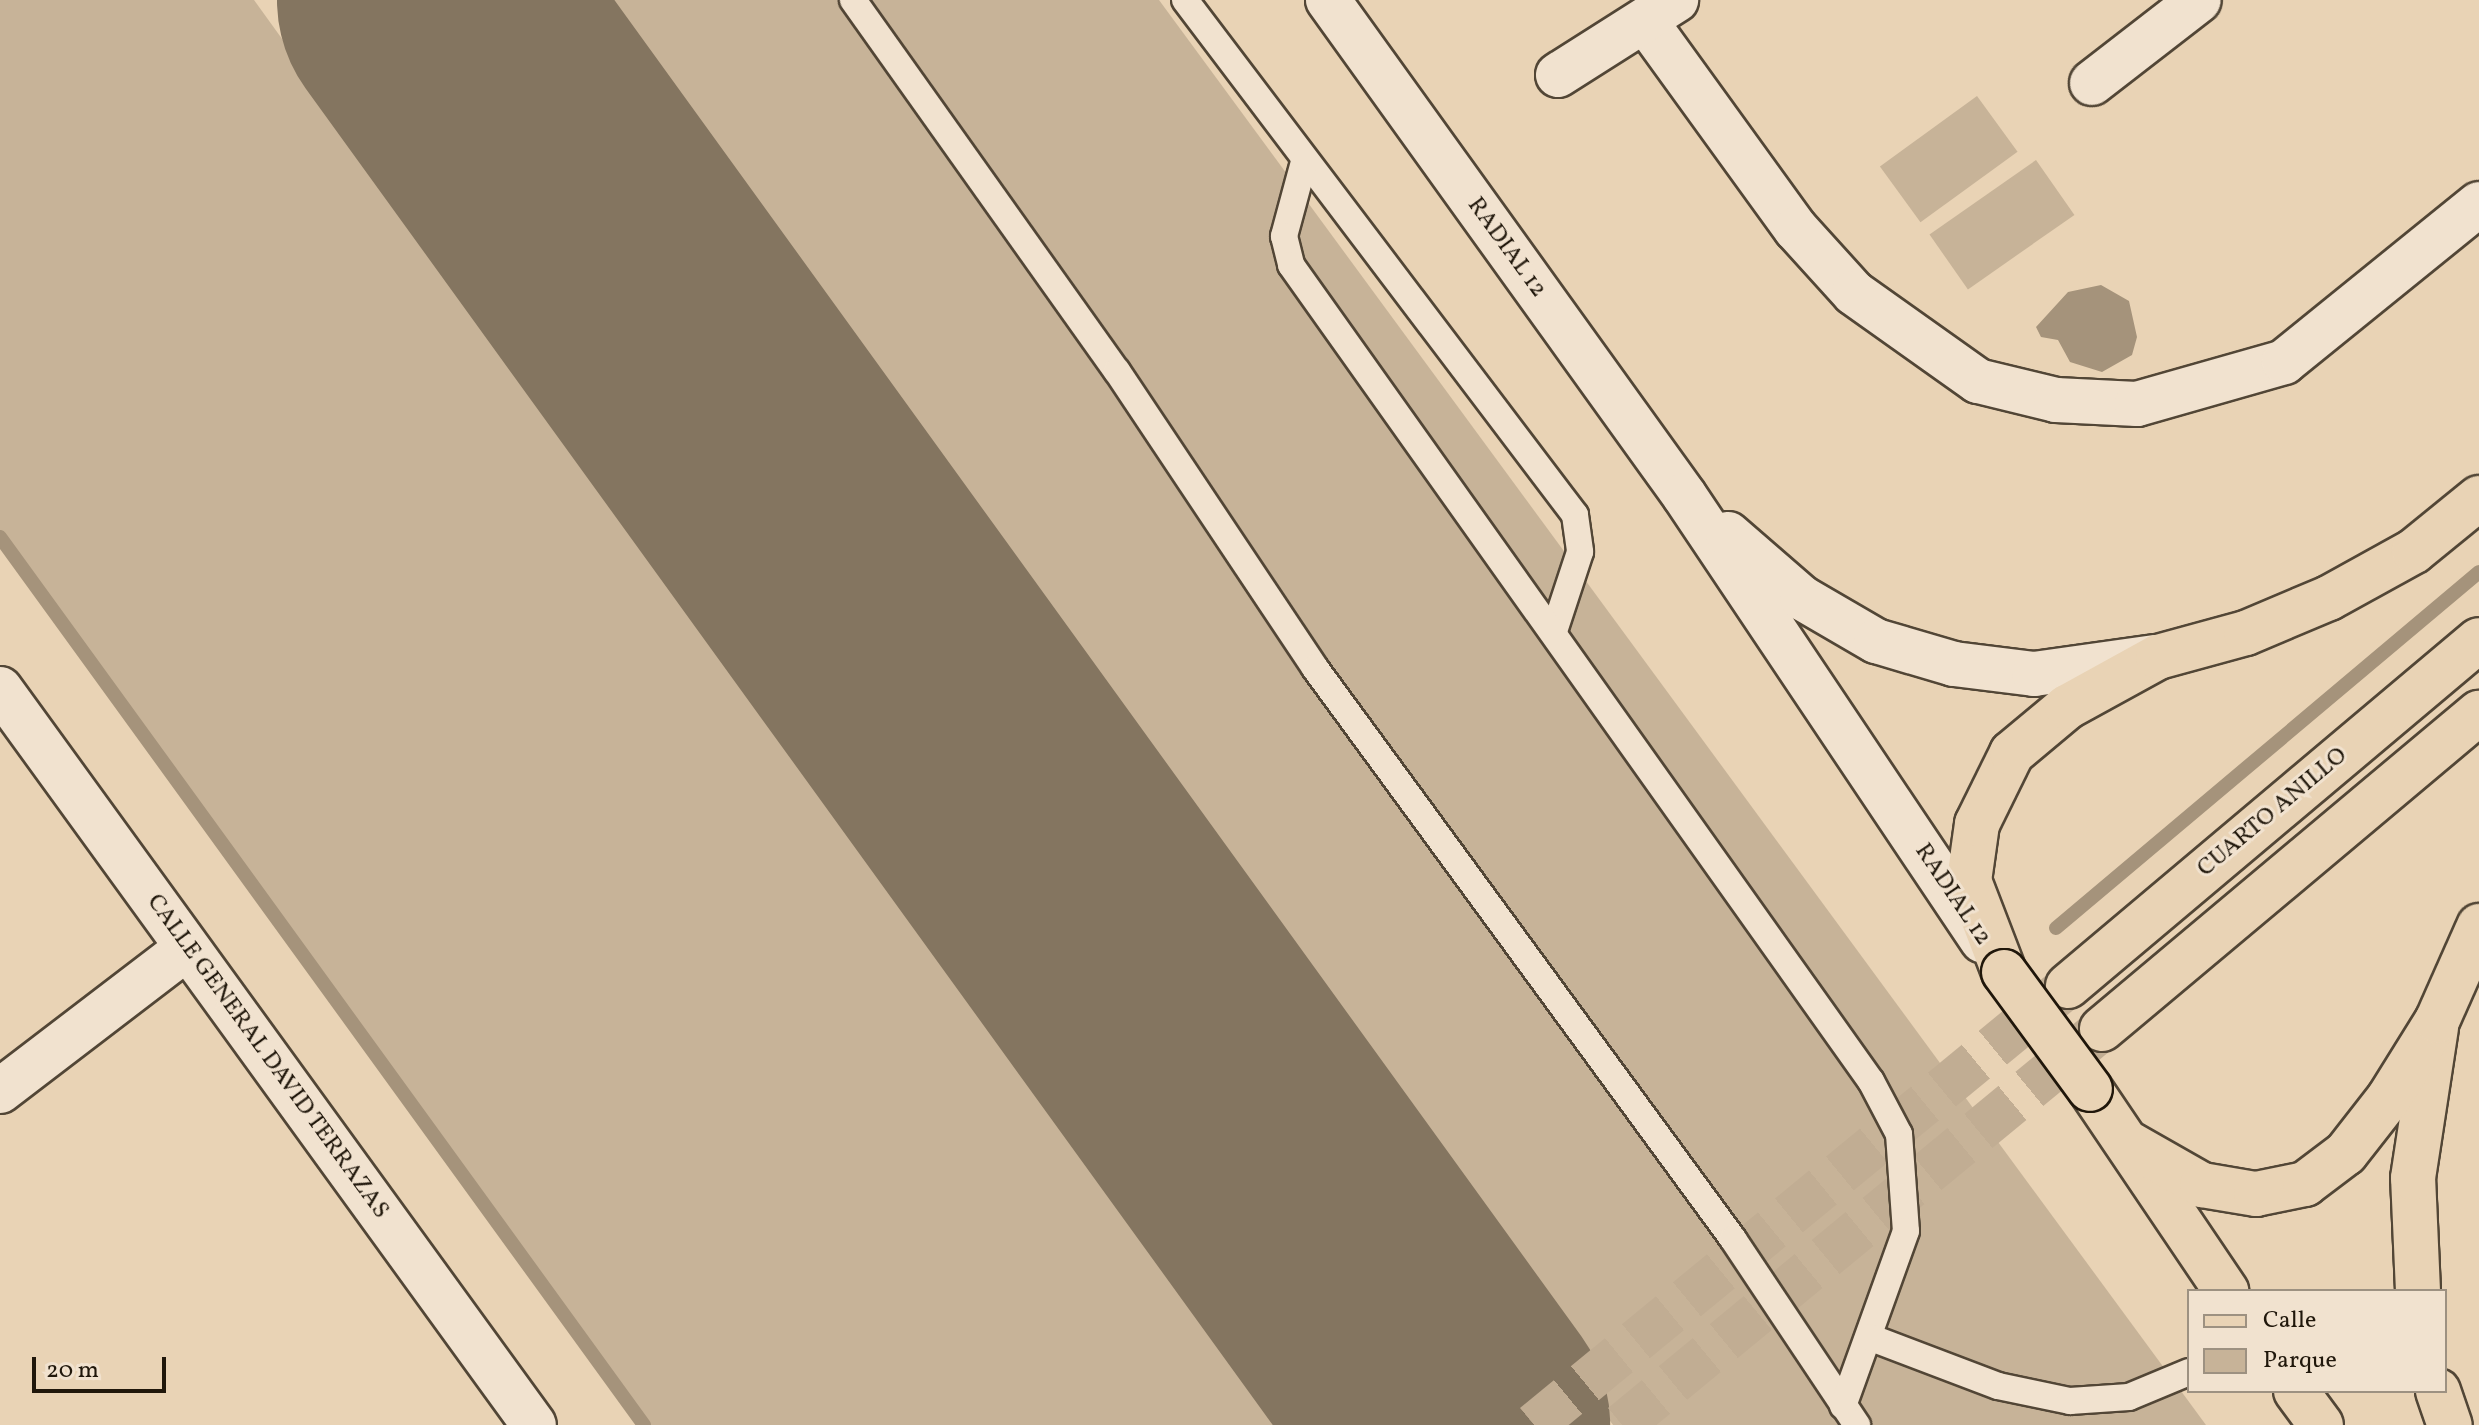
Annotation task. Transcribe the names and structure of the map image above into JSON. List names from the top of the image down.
{
  "streets": {
    "main road": ["RADIAL 12", "CUARTO ANILLO"],
    "street": ["CALLE GENERAL DAVID TERRAZAS"]
  },
  "legend": ["Calle", "Parque"],
  "scale_bar": "20 m"
}
